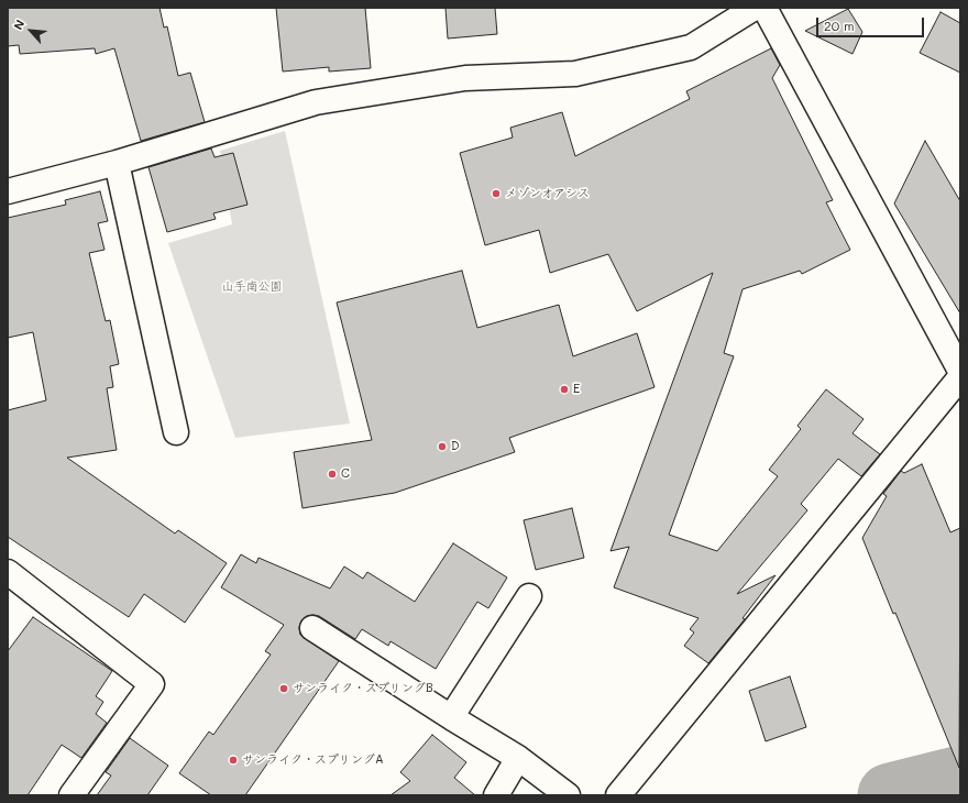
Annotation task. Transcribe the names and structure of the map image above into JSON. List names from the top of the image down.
{
  "parks": ["山手南公園"],
  "places": [
    "メゾンオアシス",
    "E",
    "D",
    "C",
    "サンライク・スプリングB",
    "サンライク・スプリングA"
  ],
  "scale_bar": "20 m",
  "north": "top left"
}
